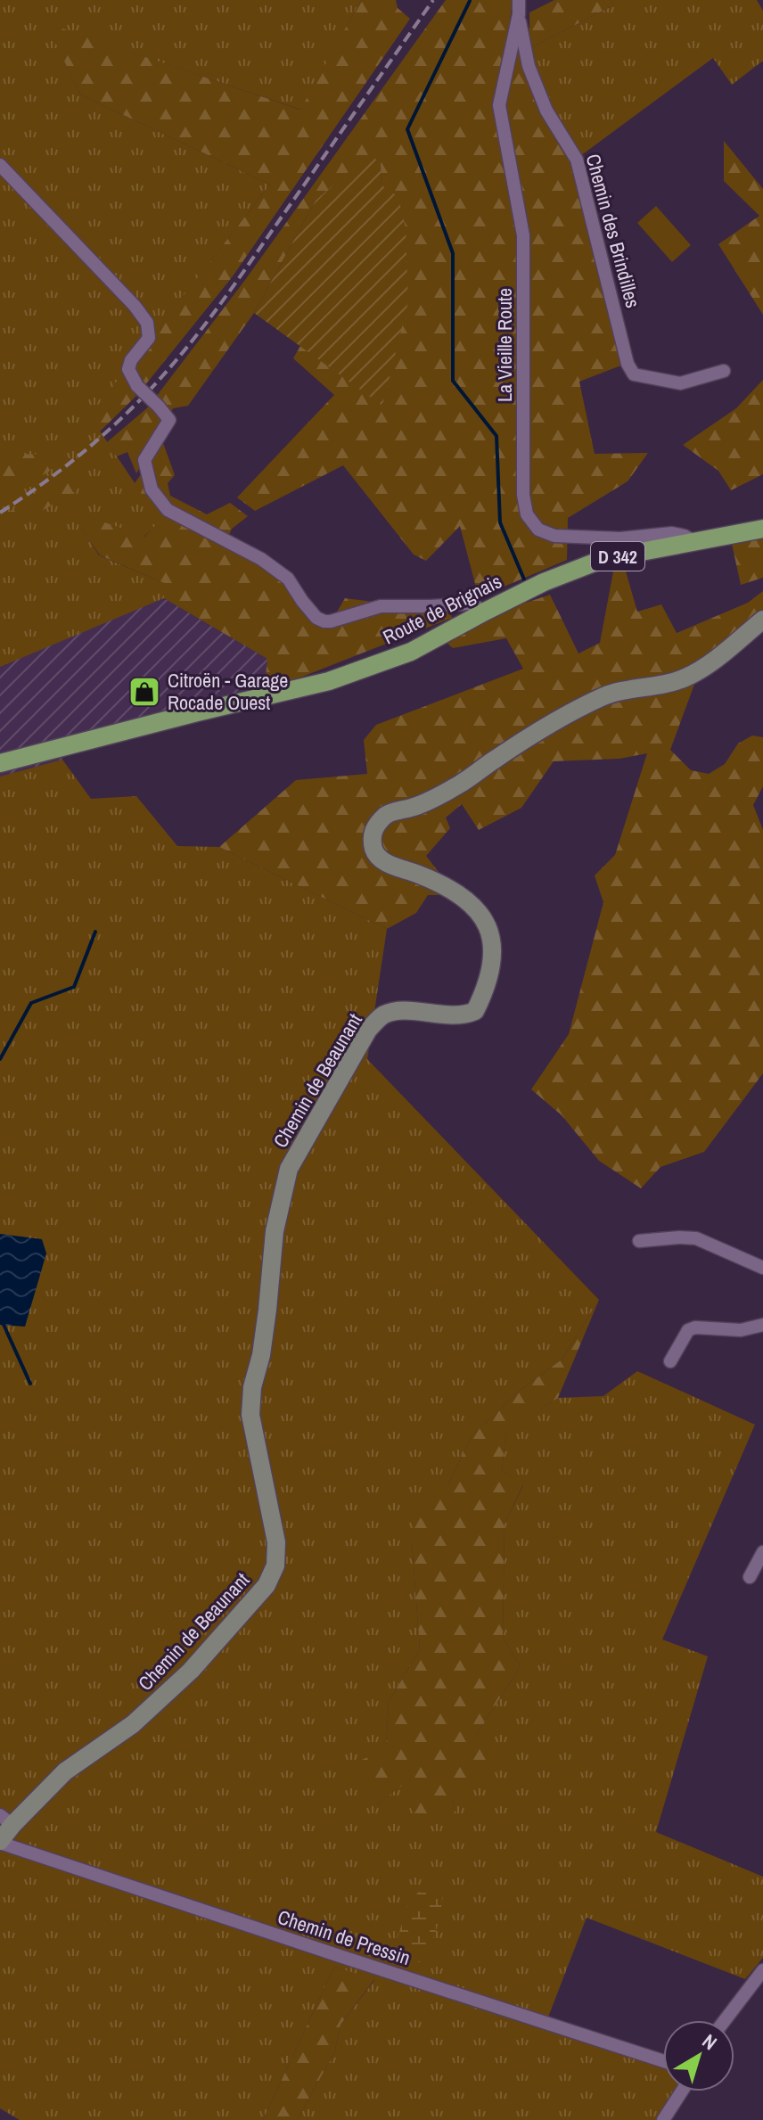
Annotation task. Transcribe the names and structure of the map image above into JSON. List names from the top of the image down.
{
  "streets": {
    "main road": ["D 342", "Route de Brignais"],
    "street": [
      "Chemin des Brindilles",
      "La Vieille Route",
      "Chemin de Beaunant",
      "Chemin de Pressin"
    ]
  },
  "crossings": [
    ["Chemin des Brindilles", "La Vieille Route"],
    ["La Vieille Route", "D 342"],
    ["La Vieille Route", "Route de Brignais"],
    ["D 342", "Route de Brignais"],
    ["Chemin de Beaunant", "Chemin de Pressin"]
  ],
  "places": {
    "shop": ["Citroën - Garage Rocade Ouest"]
  },
  "north": "top right"
}
